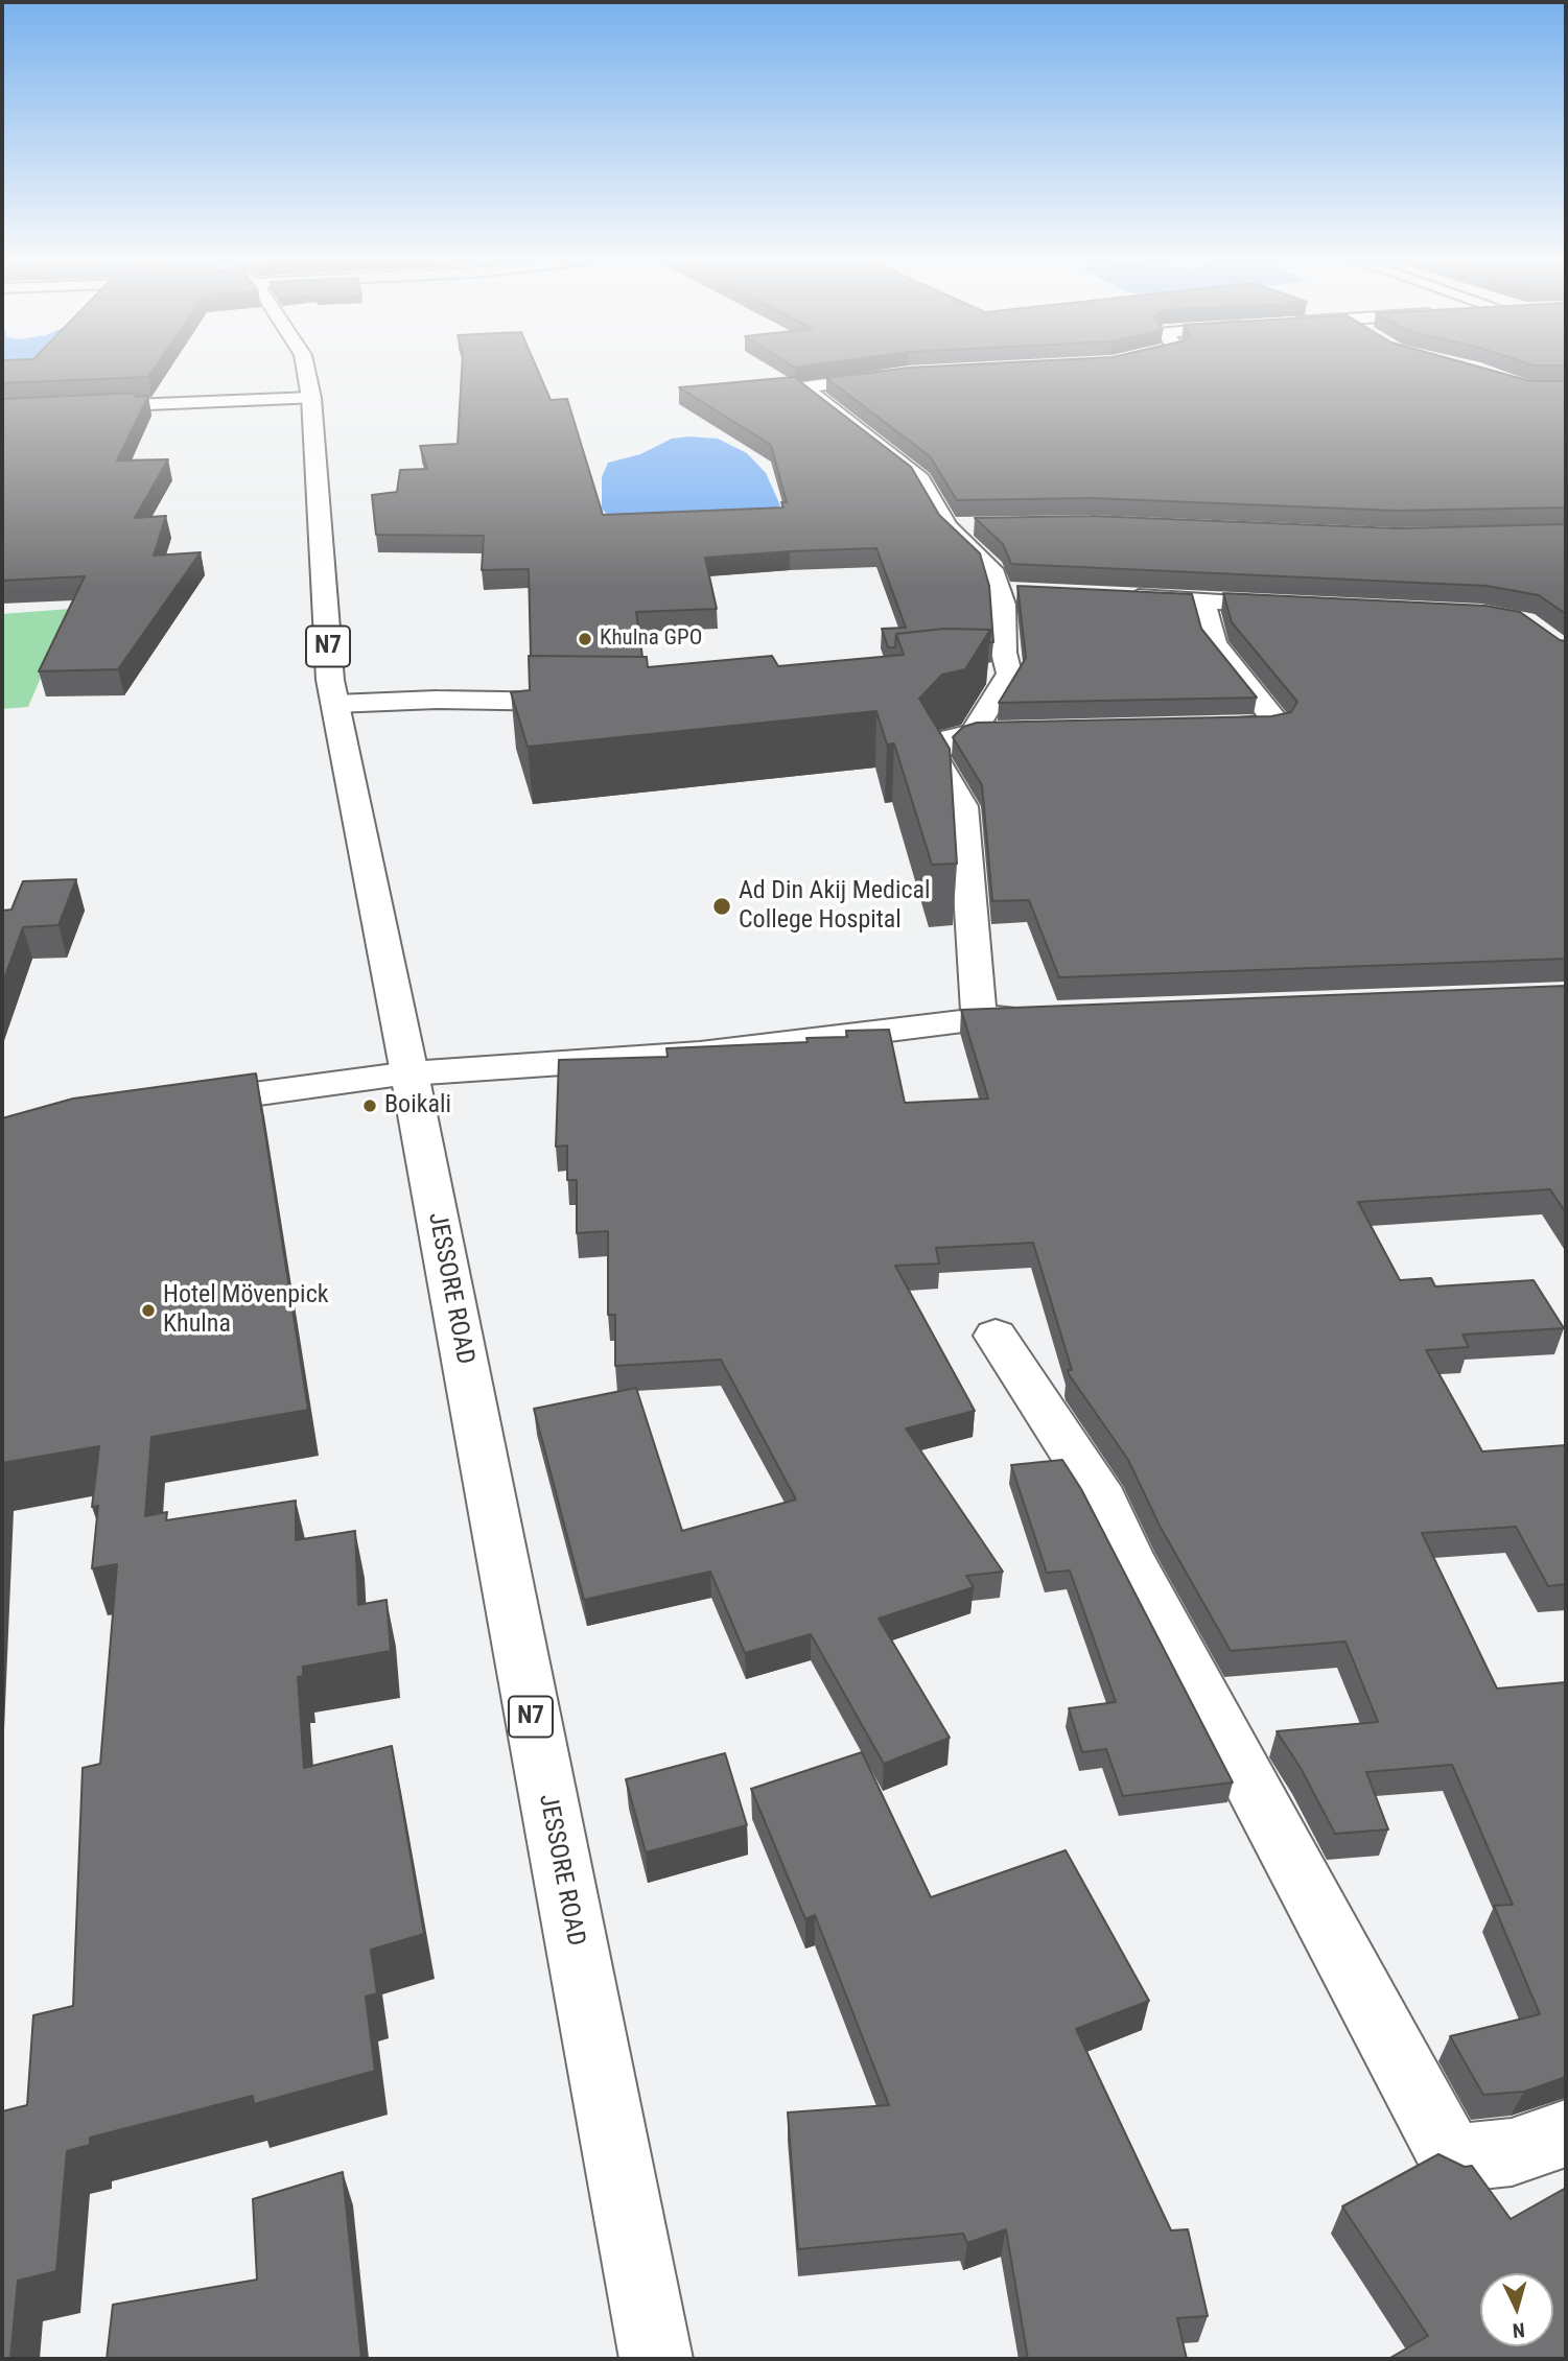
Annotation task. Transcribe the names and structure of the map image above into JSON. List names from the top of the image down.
{
  "streets": {
    "main road": ["N7", "JESSORE ROAD"]
  },
  "places": [
    "Khulna GPO",
    "Ad Din Akij Medical College Hospital",
    "Boikali",
    "Hotel Mövenpick Khulna"
  ],
  "north": "bottom"
}
